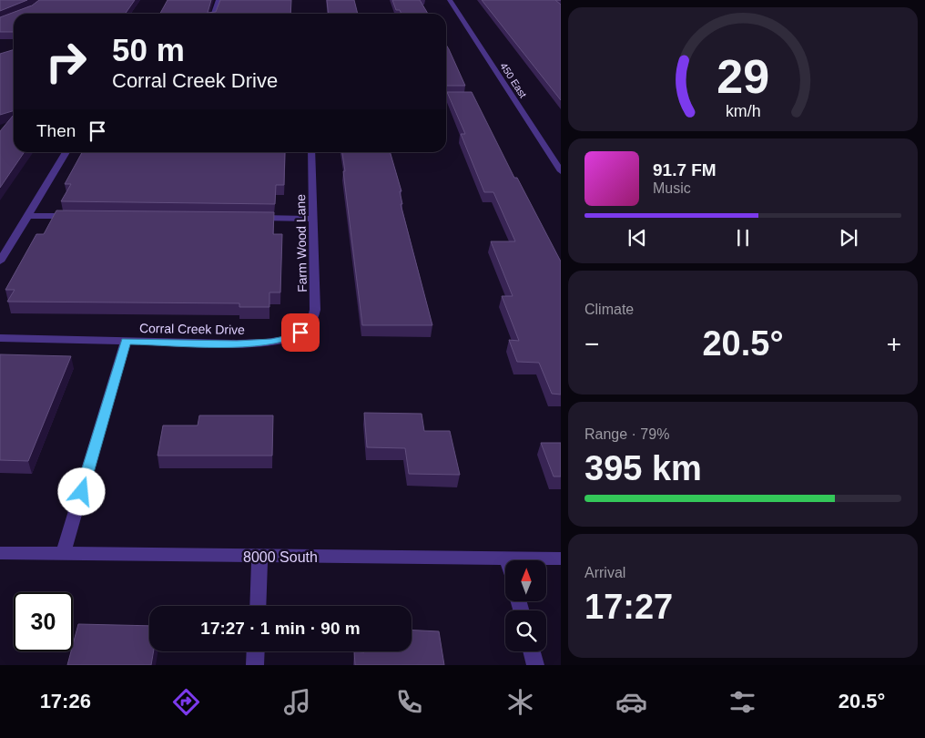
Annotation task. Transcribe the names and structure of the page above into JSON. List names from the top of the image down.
{
  "streets": {
    "street": [
      "450 East",
      "Farm Wood Lane",
      "Corral Creek Drive",
      "8000 South"
    ]
  },
  "crossings": [
    ["Farm Wood Lane", "Corral Creek Drive"]
  ],
  "north": "top",
  "page": {
    "turn": ["50 m", "Corral Creek Drive"],
    "then": "Then",
    "song": ["91.7 FM", "Music"],
    "tile": [
      "Climate",
      ["Range · 79%", "395 km"],
      ["Arrival", "17:27"]
    ],
    "heat": ["−", "20.5°", "+"],
    "limit": "30",
    "trip": "17:27 · 1 min · 90 m",
    "tabs": ["17:26", "20.5°"],
    "gauge": ["29", "km/h"]
  }
}
